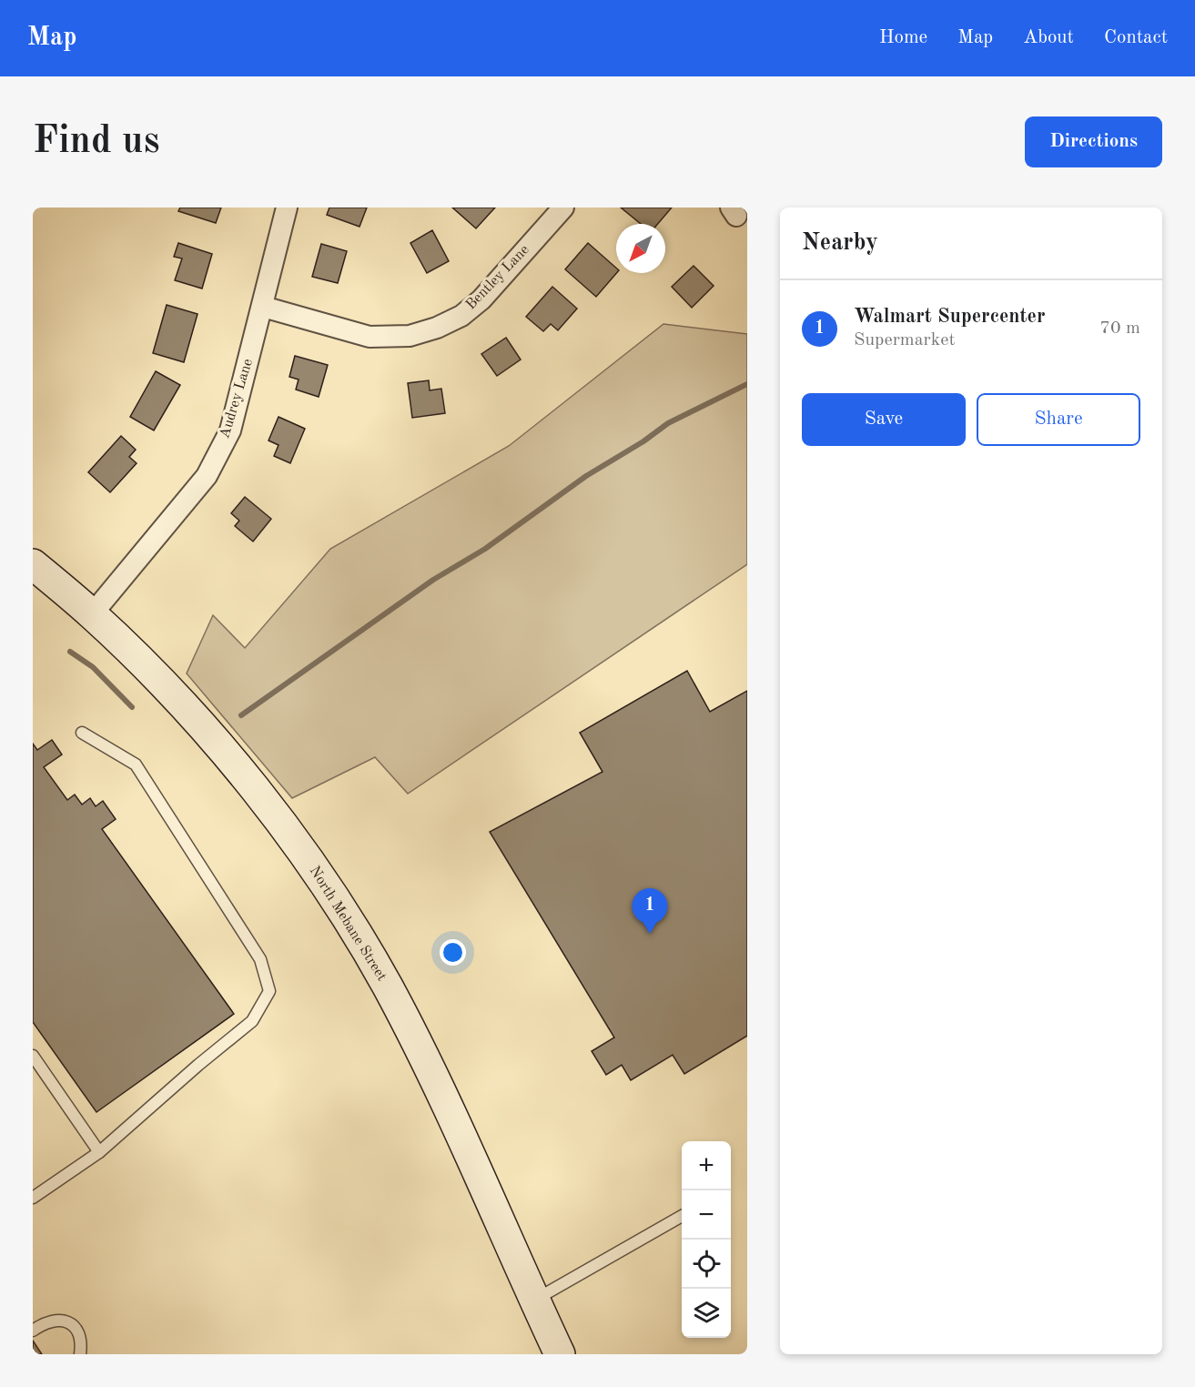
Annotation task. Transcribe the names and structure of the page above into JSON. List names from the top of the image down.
{
  "streets": {
    "main road": ["North Mebane Street"],
    "street": ["Bentley Lane", "Audrey Lane"]
  },
  "crossings": [
    ["Bentley Lane", "Audrey Lane"],
    ["Audrey Lane", "North Mebane Street"]
  ],
  "north": "bottom left",
  "page": {
    "header": "Map",
    "nav": [
      "Home",
      "Map",
      "About",
      "Contact"
    ],
    "buttons": [
      "Directions",
      ["Save", "Share"]
    ],
    "title": "Find us",
    "heading": "Nearby",
    "list": [
      {
        "mark": "1",
        "name": "Walmart Supercenter",
        "note": "Supermarket",
        "value": "70 m"
      }
    ],
    "pins": "1",
    "map_buttons": ["+", "−"]
  }
}
